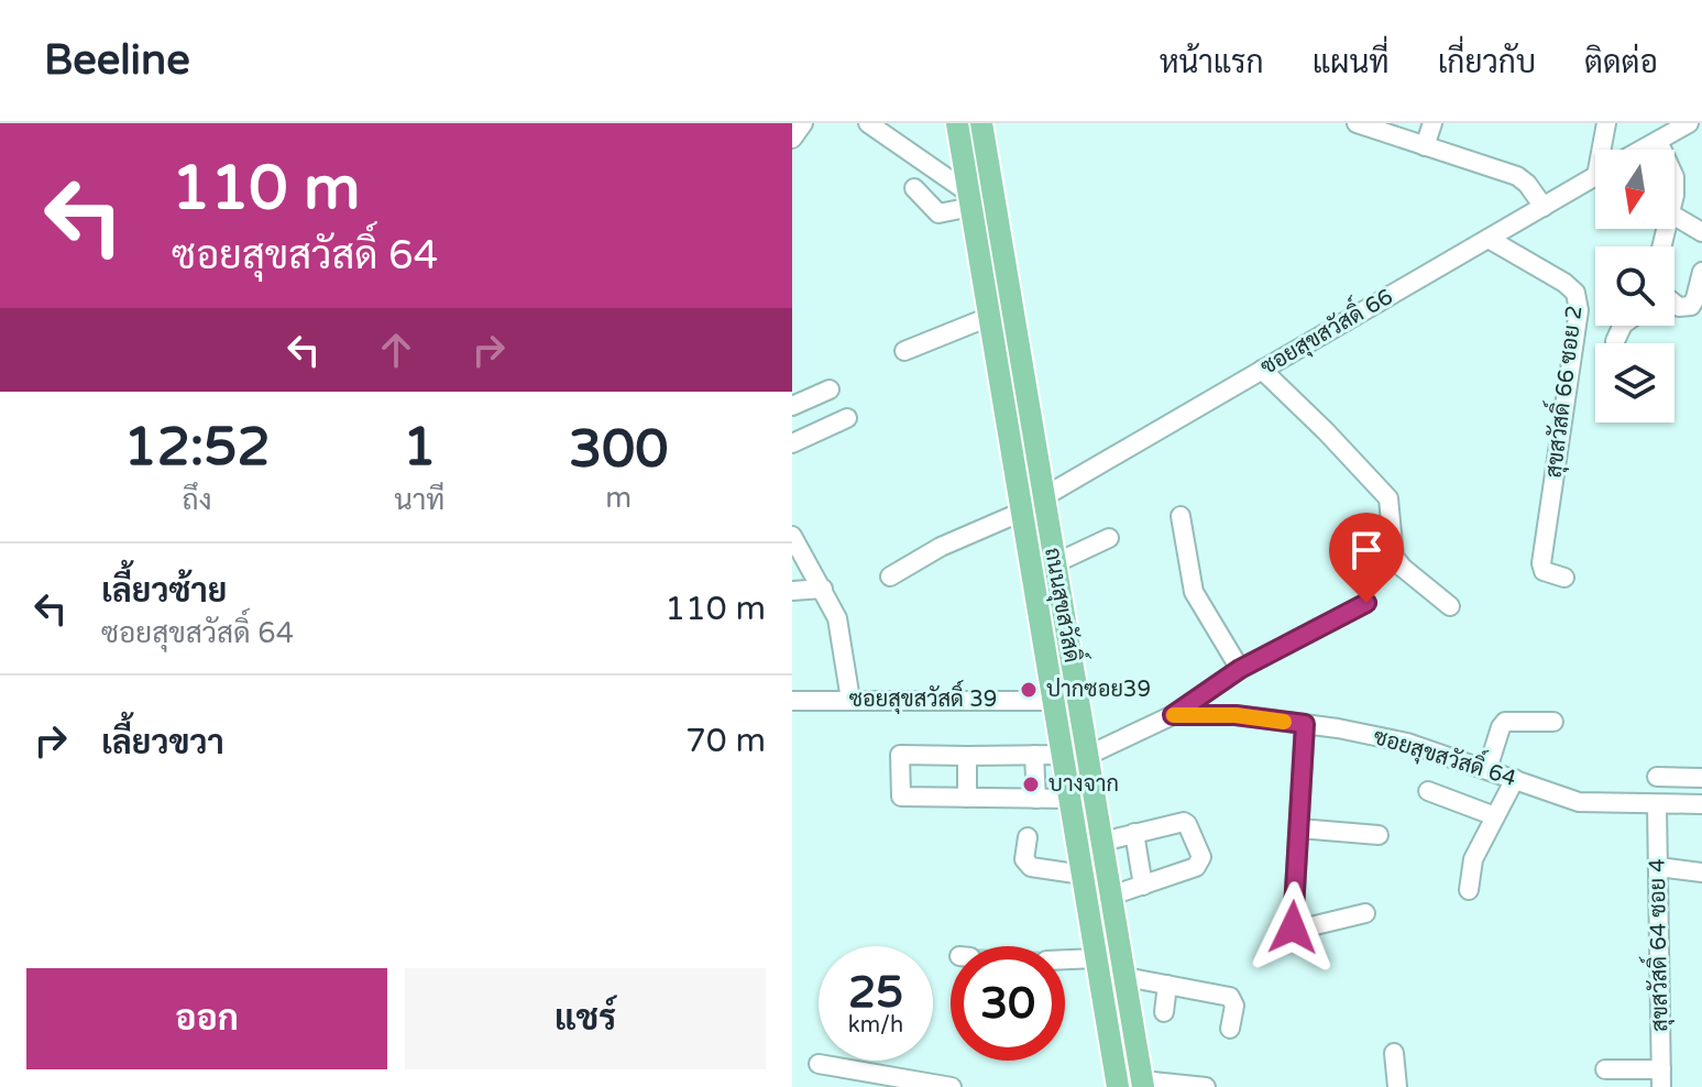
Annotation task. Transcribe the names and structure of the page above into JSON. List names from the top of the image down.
{
  "streets": {
    "main road": ["ถนนสุขสวัสดิ์"],
    "street": [
      "ซอยสุขสวัสดิ์ 66",
      "สุขสวัสดิ์ 66 ซอย 2",
      "ซอยสุขสวัสดิ์ 39",
      "ซอยสุขสวัสดิ์ 64",
      "สุขสวัสดิ์ 64 ซอย 4"
    ]
  },
  "crossings": [
    ["ซอยสุขสวัสดิ์ 66", "สุขสวัสดิ์ 66 ซอย 2"],
    ["ซอยสุขสวัสดิ์ 66", "ถนนสุขสวัสดิ์"],
    ["ถนนสุขสวัสดิ์", "ซอยสุขสวัสดิ์ 39"],
    ["ถนนสุขสวัสดิ์", "ซอยสุขสวัสดิ์ 64"],
    ["ซอยสุขสวัสดิ์ 64", "สุขสวัสดิ์ 64 ซอย 4"]
  ],
  "places": ["ปากซอย39", "บางจาก"],
  "north": "bottom",
  "page": {
    "header": "Beeline",
    "nav": [
      "หน้าแรก",
      "แผนที่",
      "เกี่ยวกับ",
      "ติดต่อ"
    ],
    "turn": ["110 m", "ซอยสุขสวัสดิ์ 64"],
    "eta": [
      "12:52",
      "ถึง",
      "1",
      "นาที",
      "300",
      "m"
    ],
    "list": [
      {
        "name": "เลี้ยวซ้าย",
        "note": "ซอยสุขสวัสดิ์ 64",
        "value": "110 m"
      },
      {
        "name": "เลี้ยวขวา",
        "value": "70 m"
      }
    ],
    "speed": "25 km/h",
    "limit": "30",
    "buttons": ["ออก", "แชร์"]
  }
}
